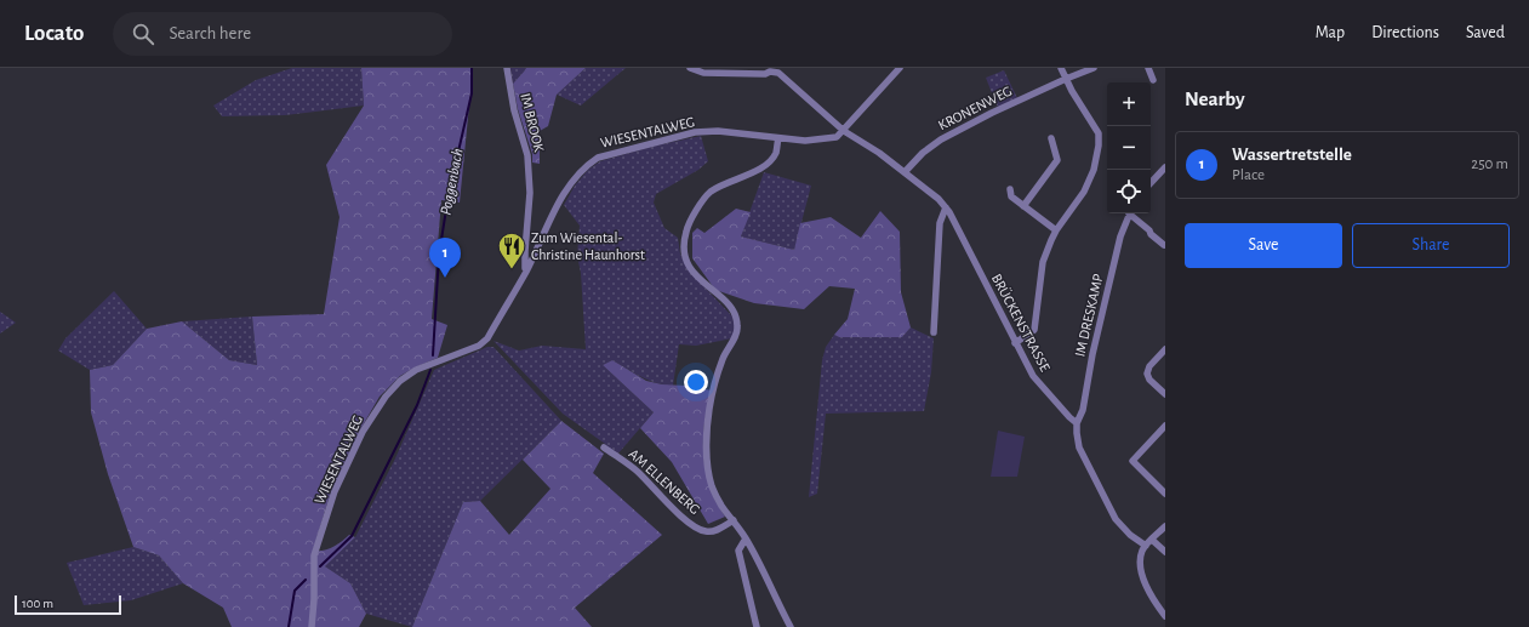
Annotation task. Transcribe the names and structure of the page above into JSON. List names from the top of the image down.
{
  "streets": {
    "street": [
      "KRONENWEG",
      "IM BROOK",
      "WIESENTALWEG",
      "IM DRESKAMP",
      "BRÜCKENSTRASSE",
      "AM ELLENBERG"
    ]
  },
  "crossings": [
    ["KRONENWEG", "BRÜCKENSTRASSE"],
    ["IM BROOK", "WIESENTALWEG"],
    ["WIESENTALWEG", "BRÜCKENSTRASSE"],
    ["WIESENTALWEG", "AM ELLENBERG"],
    ["IM DRESKAMP", "BRÜCKENSTRASSE"]
  ],
  "water": ["Poggenbach"],
  "places": {
    "restaurant": ["Zum Wiesental- Christine Haunhorst"]
  },
  "scale_bar": "100 m",
  "page": {
    "header": "Locato",
    "search": "Search here",
    "nav": ["Map", "Directions", "Saved"],
    "heading": "Nearby",
    "map_buttons": ["+", "−"],
    "list": [
      {
        "mark": "1",
        "name": "Wassertretstelle",
        "note": "Place",
        "value": "250 m"
      }
    ],
    "buttons": ["Save", "Share"],
    "pins": "1",
    "scale": "100 m"
  }
}
